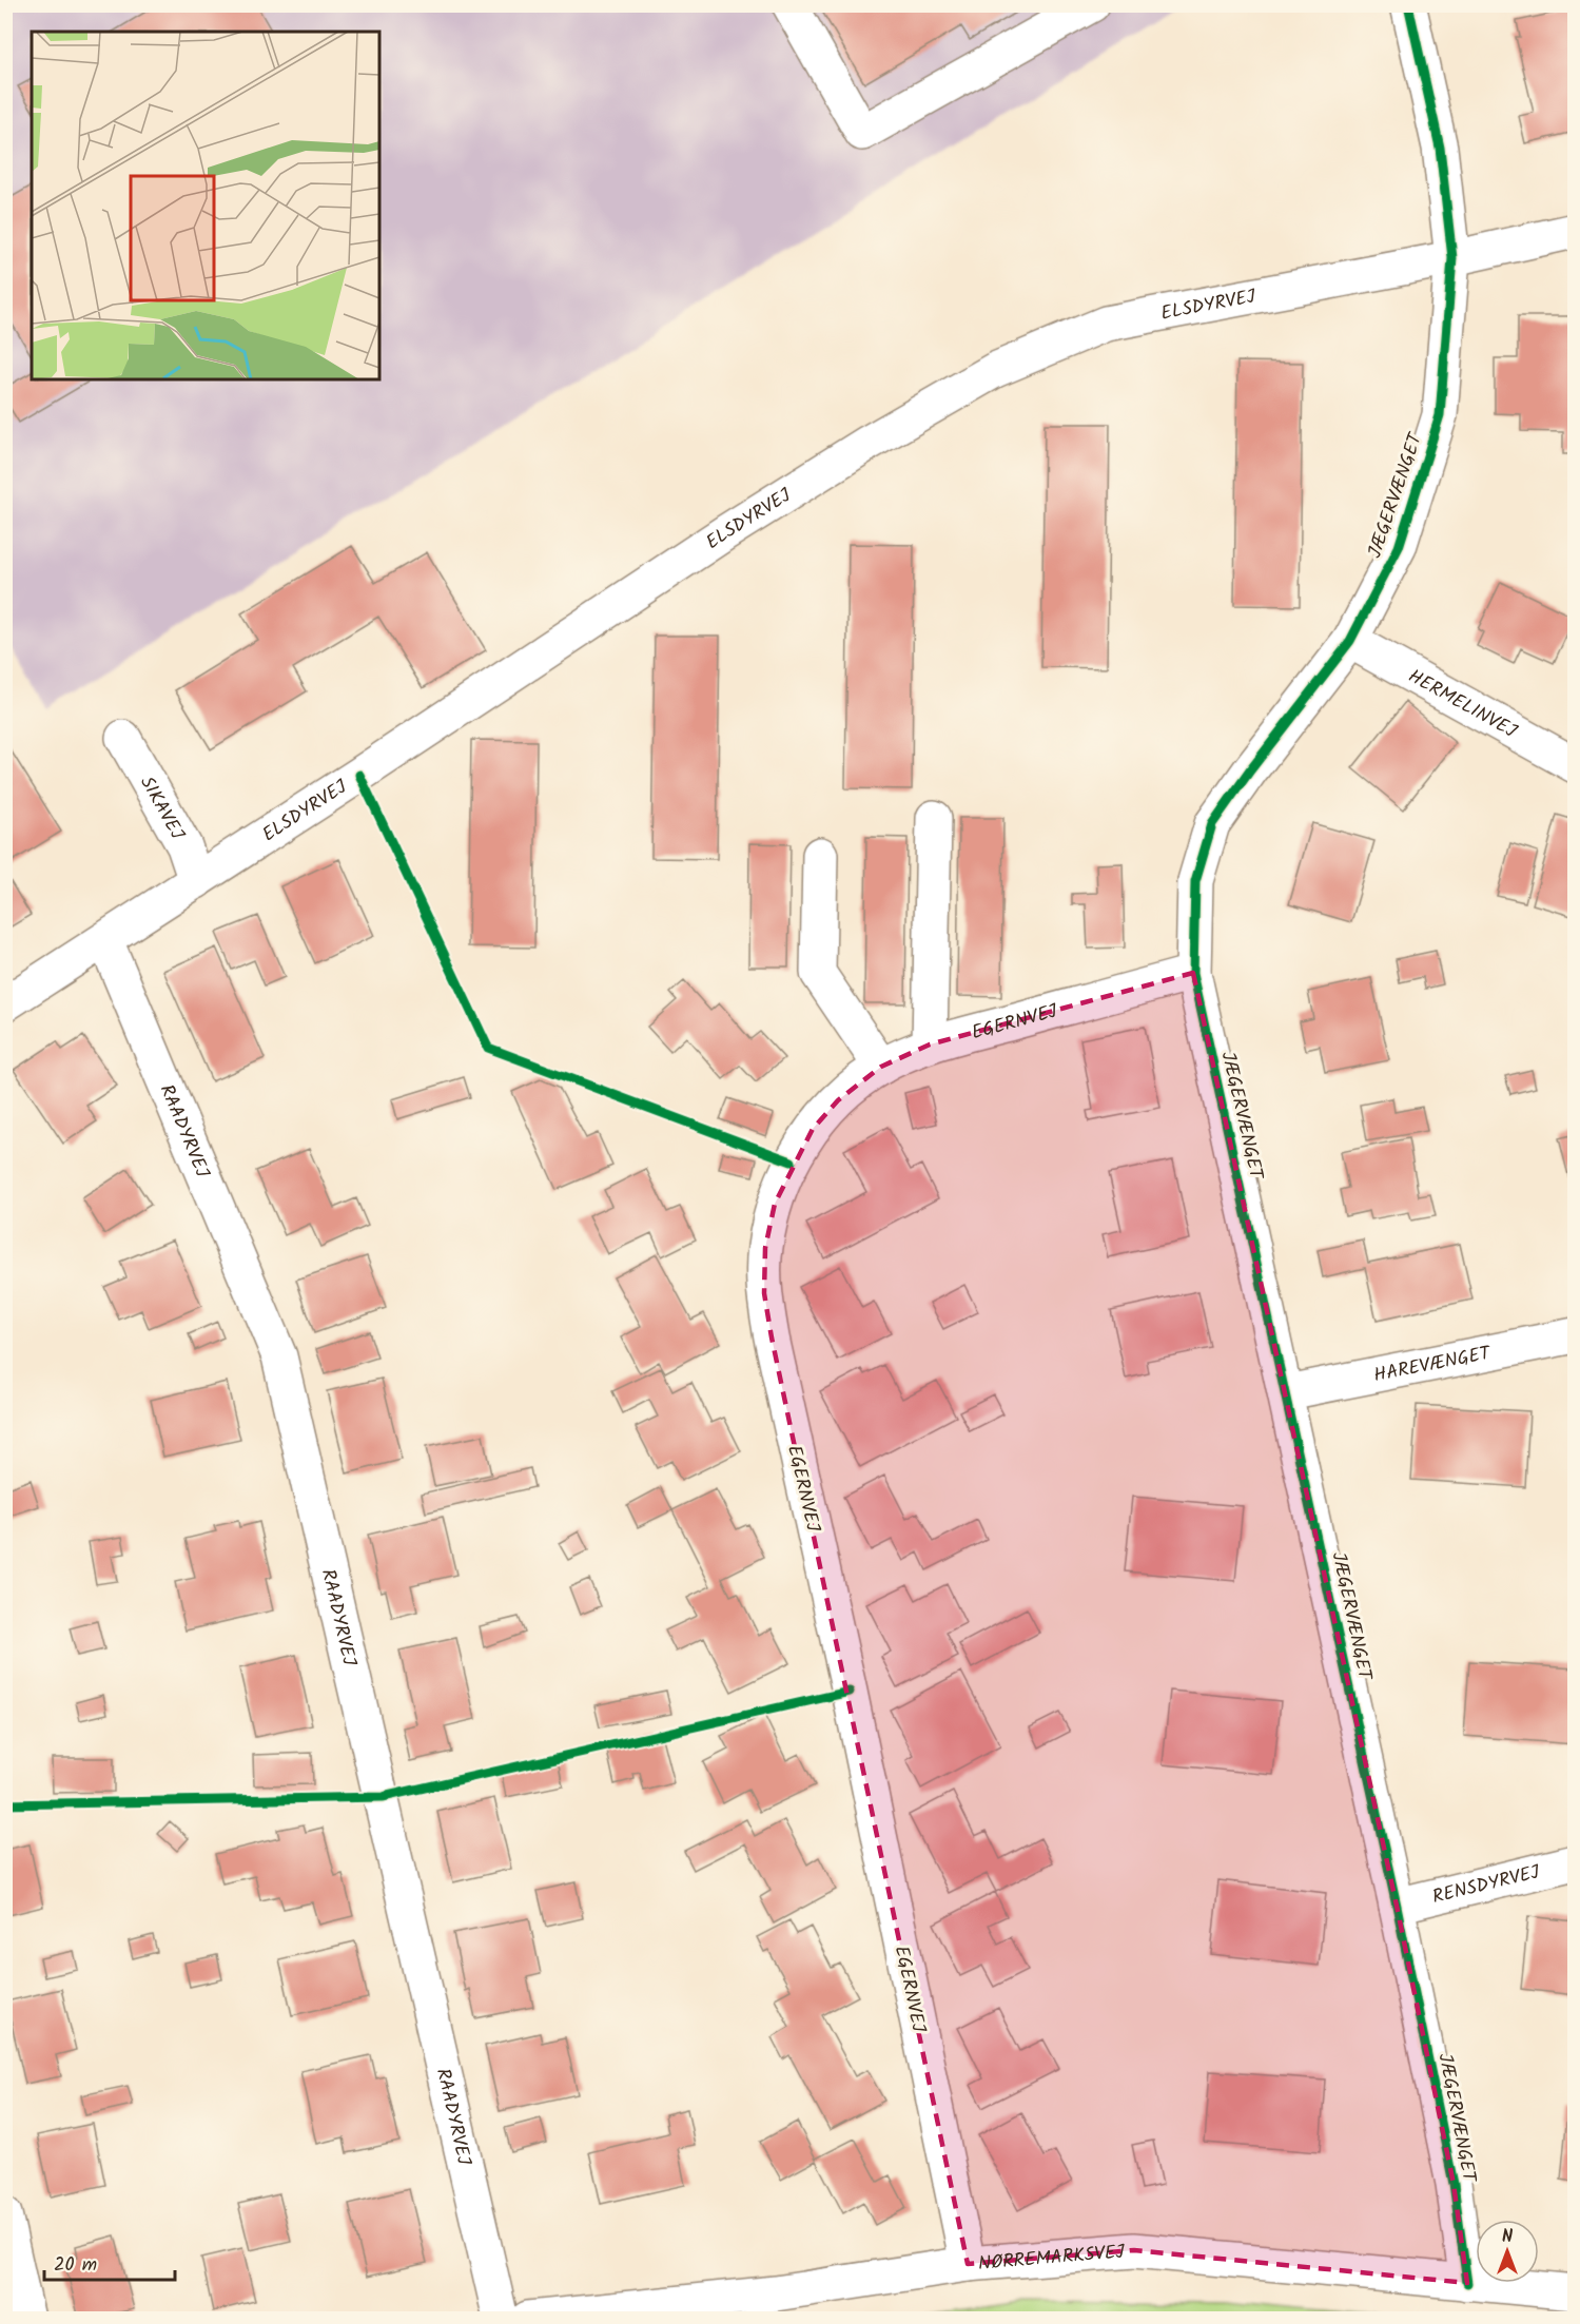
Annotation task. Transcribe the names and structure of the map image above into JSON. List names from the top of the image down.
{
  "streets": {
    "street": [
      "ELSDYRVEJ",
      "JÆGERVÆNGET",
      "HERMELINVEJ",
      "SIKAVEJ",
      "EGERNVEJ",
      "RAADYRVEJ",
      "HAREVÆNGET",
      "RENSDYRVEJ",
      "NØRREMARKSVEJ"
    ]
  },
  "crossings": [
    ["ELSDYRVEJ", "JÆGERVÆNGET"],
    ["ELSDYRVEJ", "SIKAVEJ"],
    ["ELSDYRVEJ", "RAADYRVEJ"],
    ["JÆGERVÆNGET", "HERMELINVEJ"],
    ["JÆGERVÆNGET", "EGERNVEJ"],
    ["JÆGERVÆNGET", "HAREVÆNGET"],
    ["JÆGERVÆNGET", "RENSDYRVEJ"],
    ["JÆGERVÆNGET", "NØRREMARKSVEJ"],
    ["EGERNVEJ", "NØRREMARKSVEJ"]
  ],
  "scale_bar": "20 m",
  "north": "top"
}
